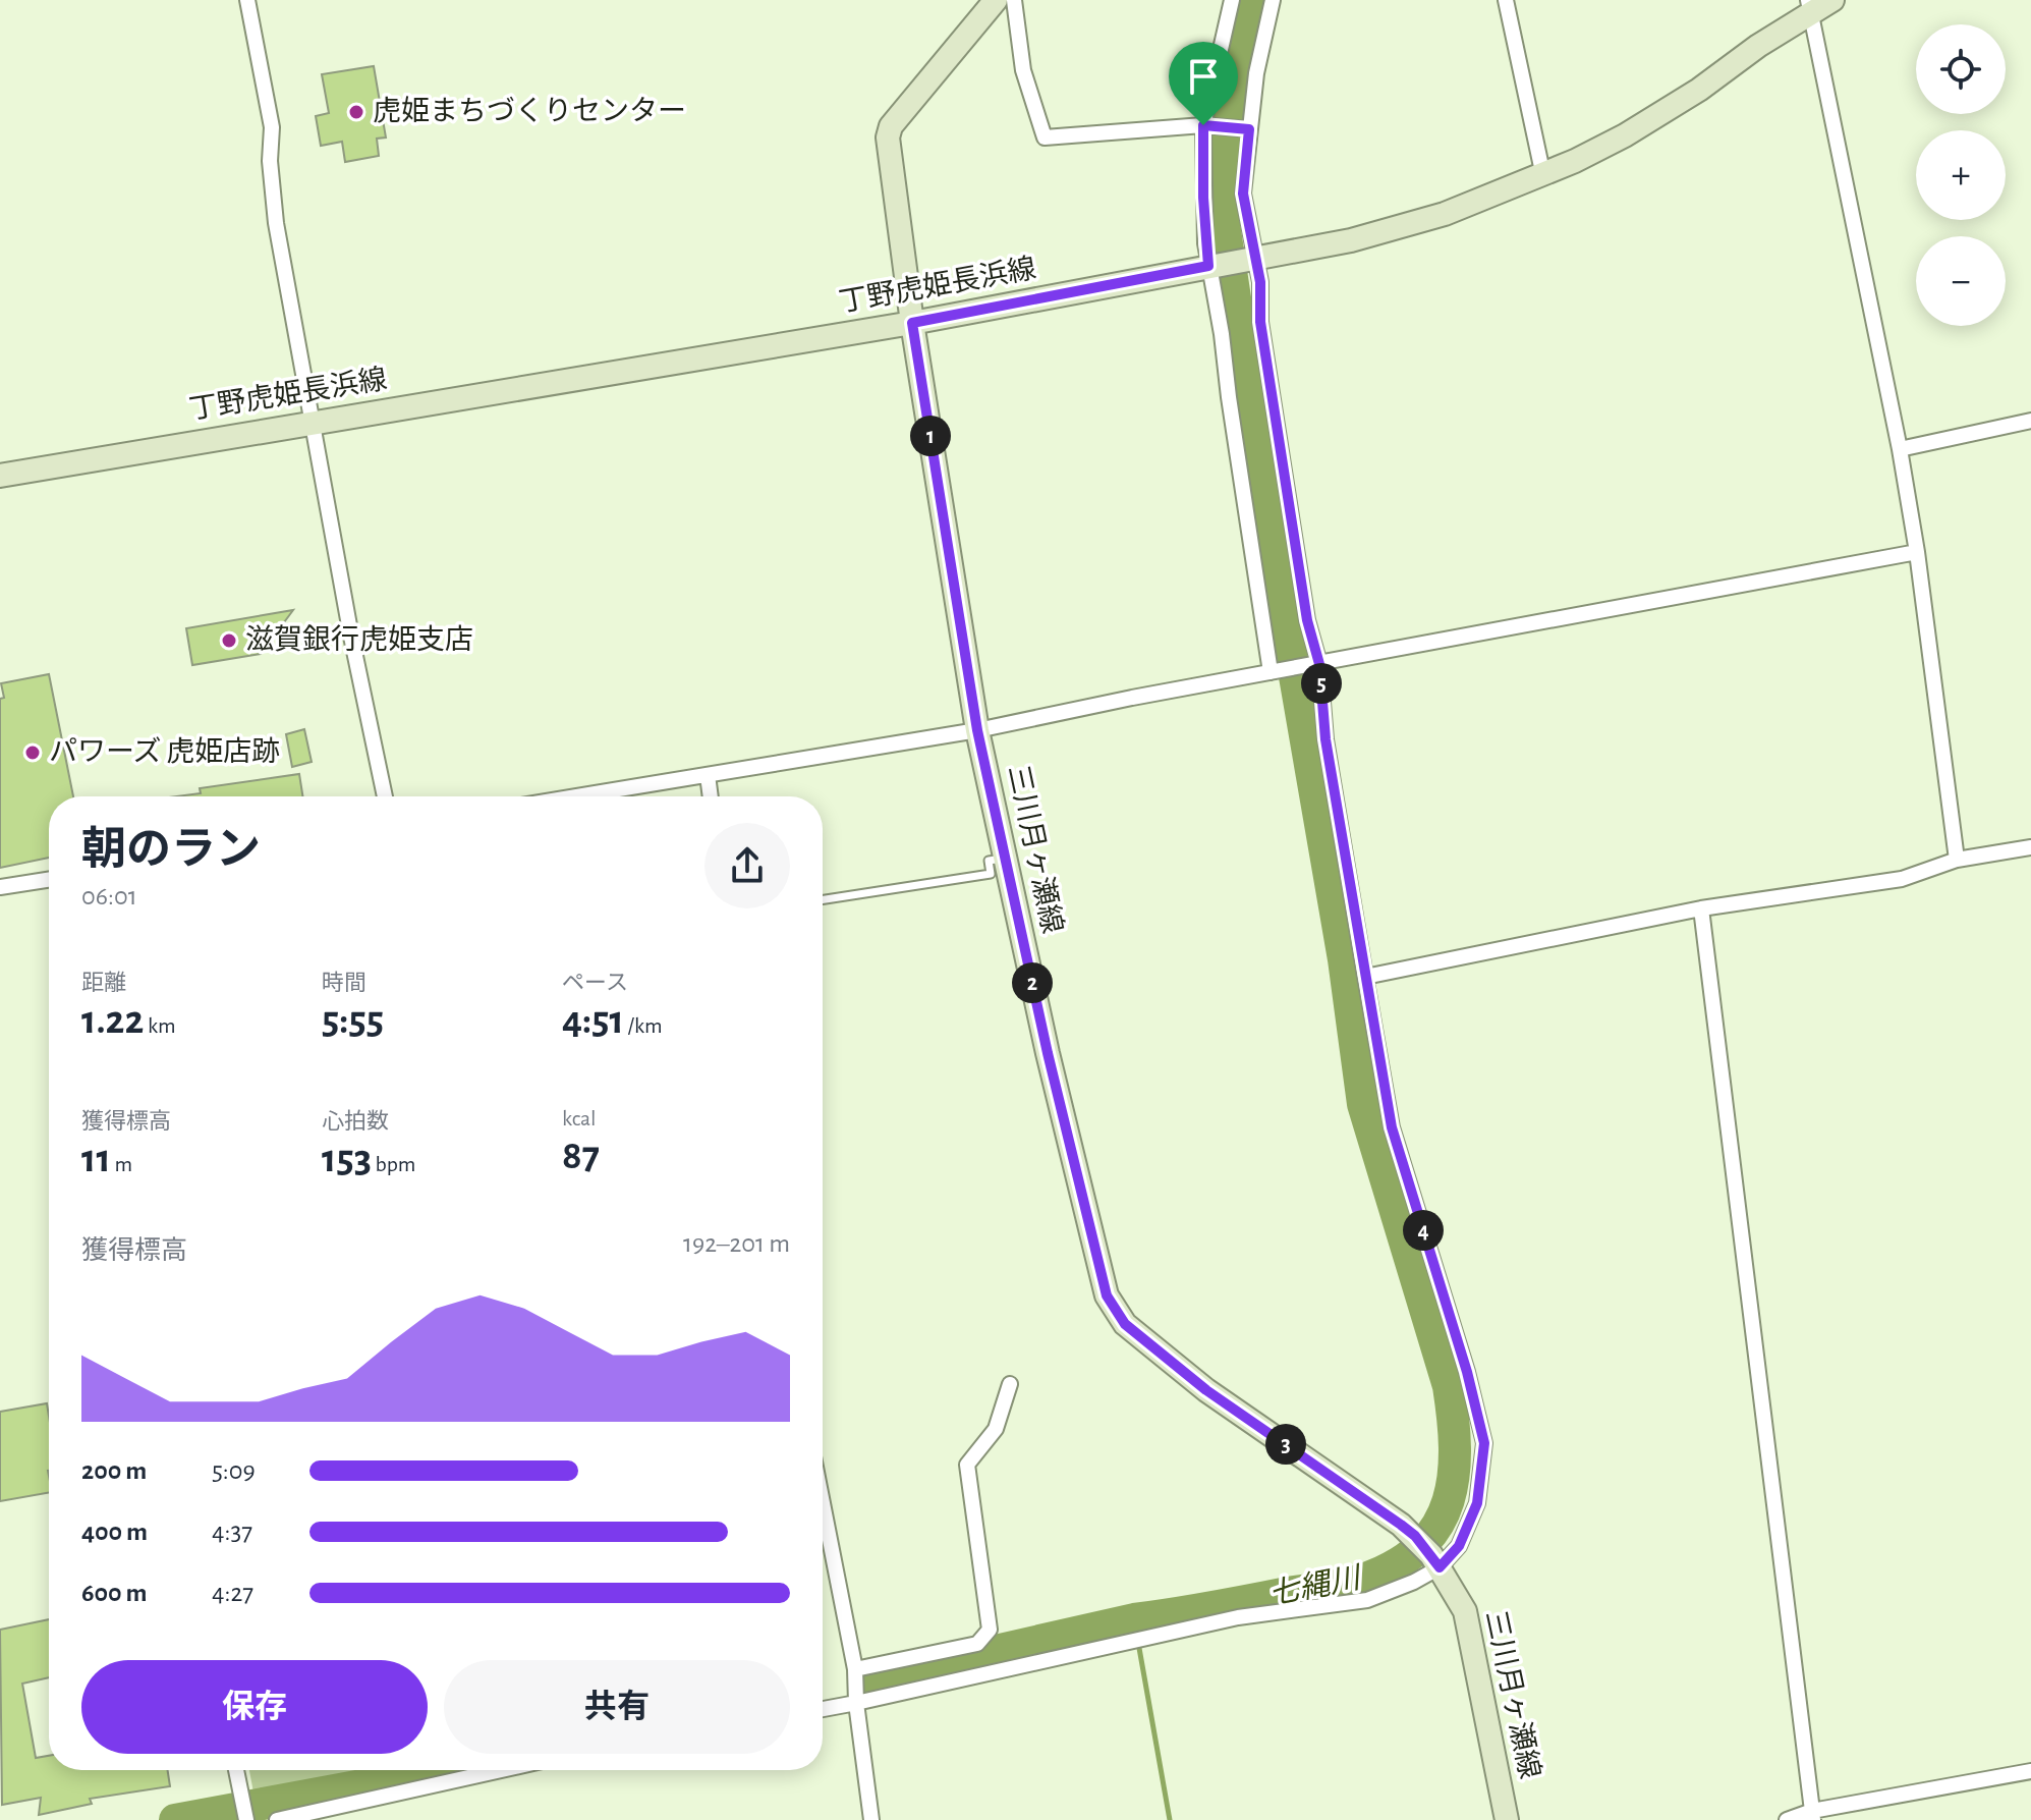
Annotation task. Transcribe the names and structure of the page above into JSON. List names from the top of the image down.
{
  "streets": {
    "main road": ["丁野虎姫長浜線", "三川月ヶ瀬線"]
  },
  "crossings": [
    ["丁野虎姫長浜線", "三川月ヶ瀬線"]
  ],
  "water": ["七縄川"],
  "places": ["虎姫まちづくりセンター", "滋賀銀行虎姫支店", "パワーズ 虎姫店跡"],
  "page": {
    "map_buttons": ["+", "−"],
    "pins": [
      "1",
      "5",
      "2",
      "4",
      "3"
    ],
    "heading": ["朝のラン", "06:01"],
    "stats": [
      ["距離", "1.22 km"],
      ["時間", "5:55"],
      ["ペース", "4:51 /km"],
      ["獲得標高", "11 m"],
      ["心拍数", "153 bpm"],
      ["kcal", "87"]
    ],
    "chart": ["獲得標高", "192–201 m"],
    "list": [
      {
        "name": "200 m",
        "note": "5:09"
      },
      {
        "name": "400 m",
        "note": "4:37"
      },
      {
        "name": "600 m",
        "note": "4:27"
      }
    ],
    "buttons": ["保存", "共有"]
  }
}
